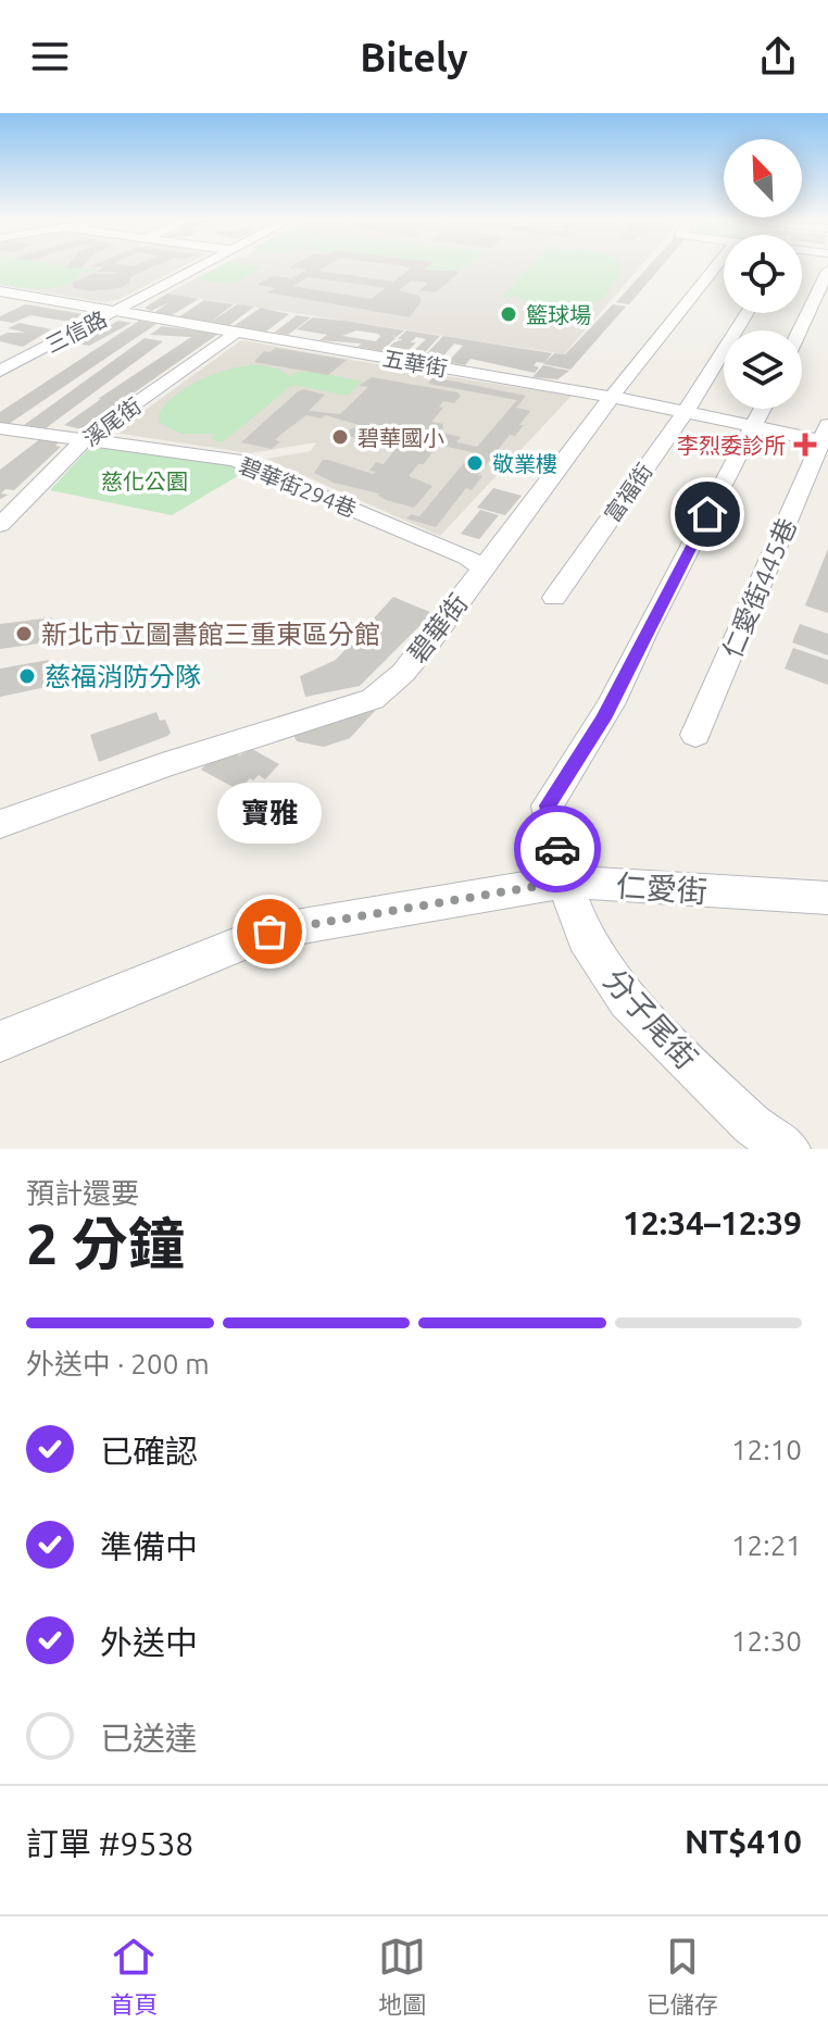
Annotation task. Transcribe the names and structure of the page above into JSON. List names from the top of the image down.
{
  "streets": {
    "street": [
      "三信路",
      "五華街",
      "溪尾街",
      "碧華街294巷",
      "富福街",
      "仁愛街445巷",
      "碧華街",
      "仁愛街",
      "分子尾街"
    ]
  },
  "crossings": [
    ["三信路", "五華街"],
    ["五華街", "溪尾街"],
    ["五華街", "富福街"],
    ["五華街", "仁愛街445巷"],
    ["五華街", "碧華街"],
    ["五華街", "分子尾街"],
    ["溪尾街", "碧華街294巷"],
    ["碧華街294巷", "碧華街"],
    ["仁愛街", "分子尾街"]
  ],
  "parks": ["慈化公園"],
  "places": {
    "other": [
      "籃球場",
      "碧華國小",
      "敬業樓",
      "新北市立圖書館三重東區分館",
      "慈福消防分隊",
      "寶雅"
    ],
    "health": ["李烈委診所"]
  },
  "north": "top left",
  "page": {
    "header": "Bitely",
    "bubble": "寶雅",
    "heading": ["2 分鐘", "預計還要", "12:34–12:39"],
    "panel": ["訂單 #9538", "NT$410"],
    "bar": "外送中 · 200 m",
    "list": [
      ["已確認", "12:10"],
      ["準備中", "12:21"],
      ["外送中", "12:30"],
      "已送達"
    ],
    "tabs": ["首頁", "地圖", "已儲存"]
  }
}
